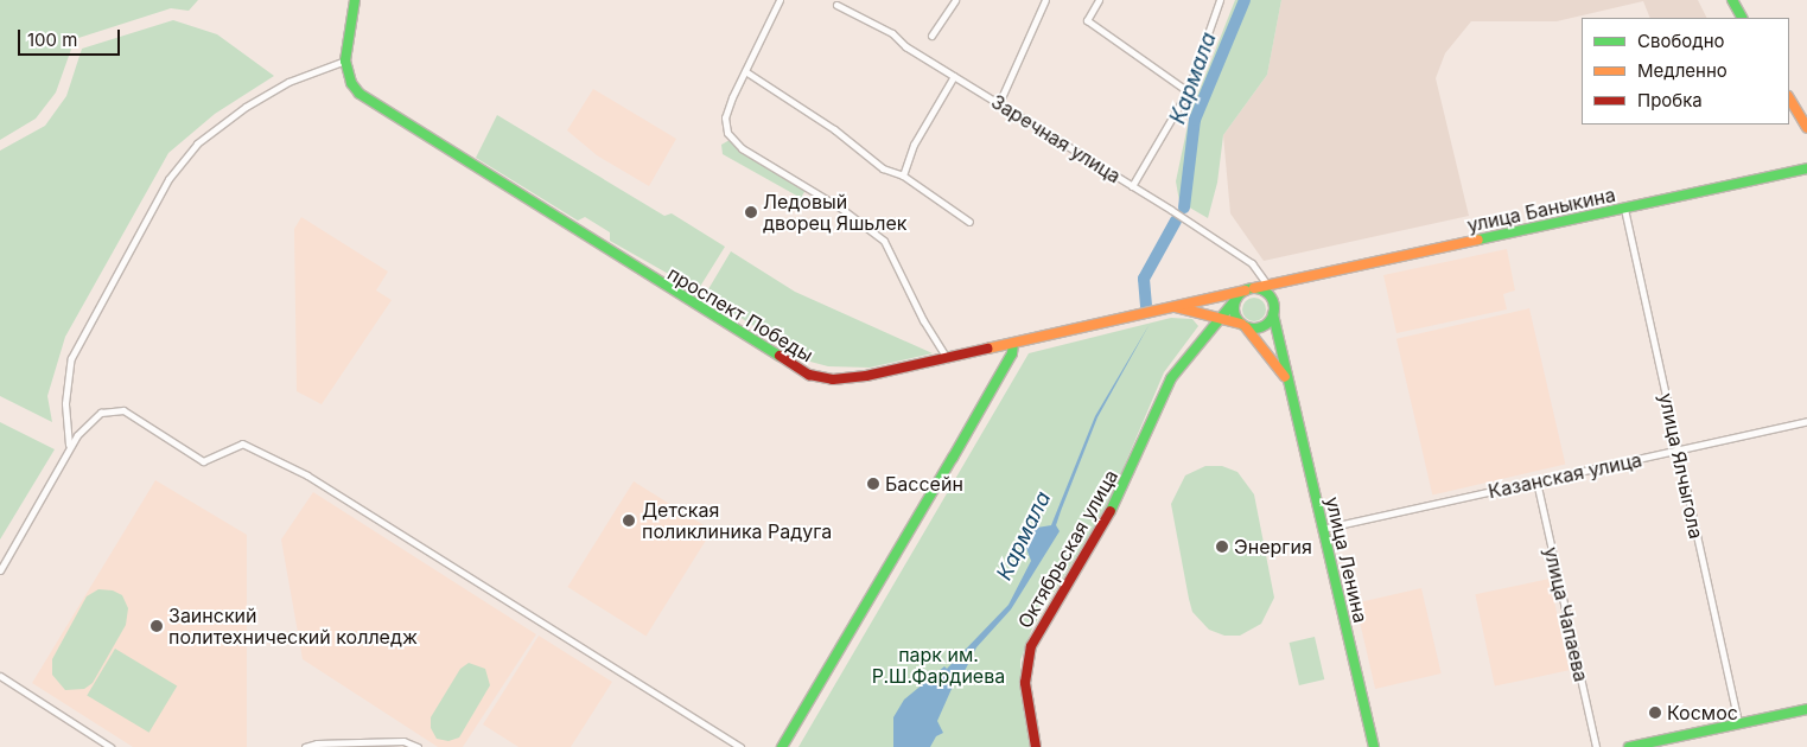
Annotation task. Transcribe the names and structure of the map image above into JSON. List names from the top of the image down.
{
  "streets": {
    "main road": [
      "улица Баныкина",
      "проспект Победы",
      "Октябрьская улица",
      "улица Ленина"
    ],
    "street": [
      "Заречная улица",
      "улица Ялчыгола",
      "Казанская улица",
      "улица Чапаева"
    ]
  },
  "crossings": [
    ["Заречная улица", "улица Баныкина"],
    ["Заречная улица", "проспект Победы"],
    ["улица Баныкина", "проспект Победы"],
    ["улица Баныкина", "улица Ялчыгола"],
    ["проспект Победы", "Октябрьская улица"],
    ["проспект Победы", "улица Ленина"],
    ["улица Ялчыгола", "Казанская улица"],
    ["Казанская улица", "улица Ленина"],
    ["Казанская улица", "улица Чапаева"],
    ["Октябрьская улица", "улица Ленина"]
  ],
  "water": ["Кармала"],
  "parks": ["парк им. Р.Ш.Фардиева"],
  "places": [
    "Ледовый дворец Яшьлек",
    "Бассейн",
    "Детская поликлиника Радуга",
    "Энергия",
    "Заинский политехнический колледж",
    "Космос"
  ],
  "legend": ["Свободно", "Медленно", "Пробка"],
  "scale_bar": "100 m"
}
